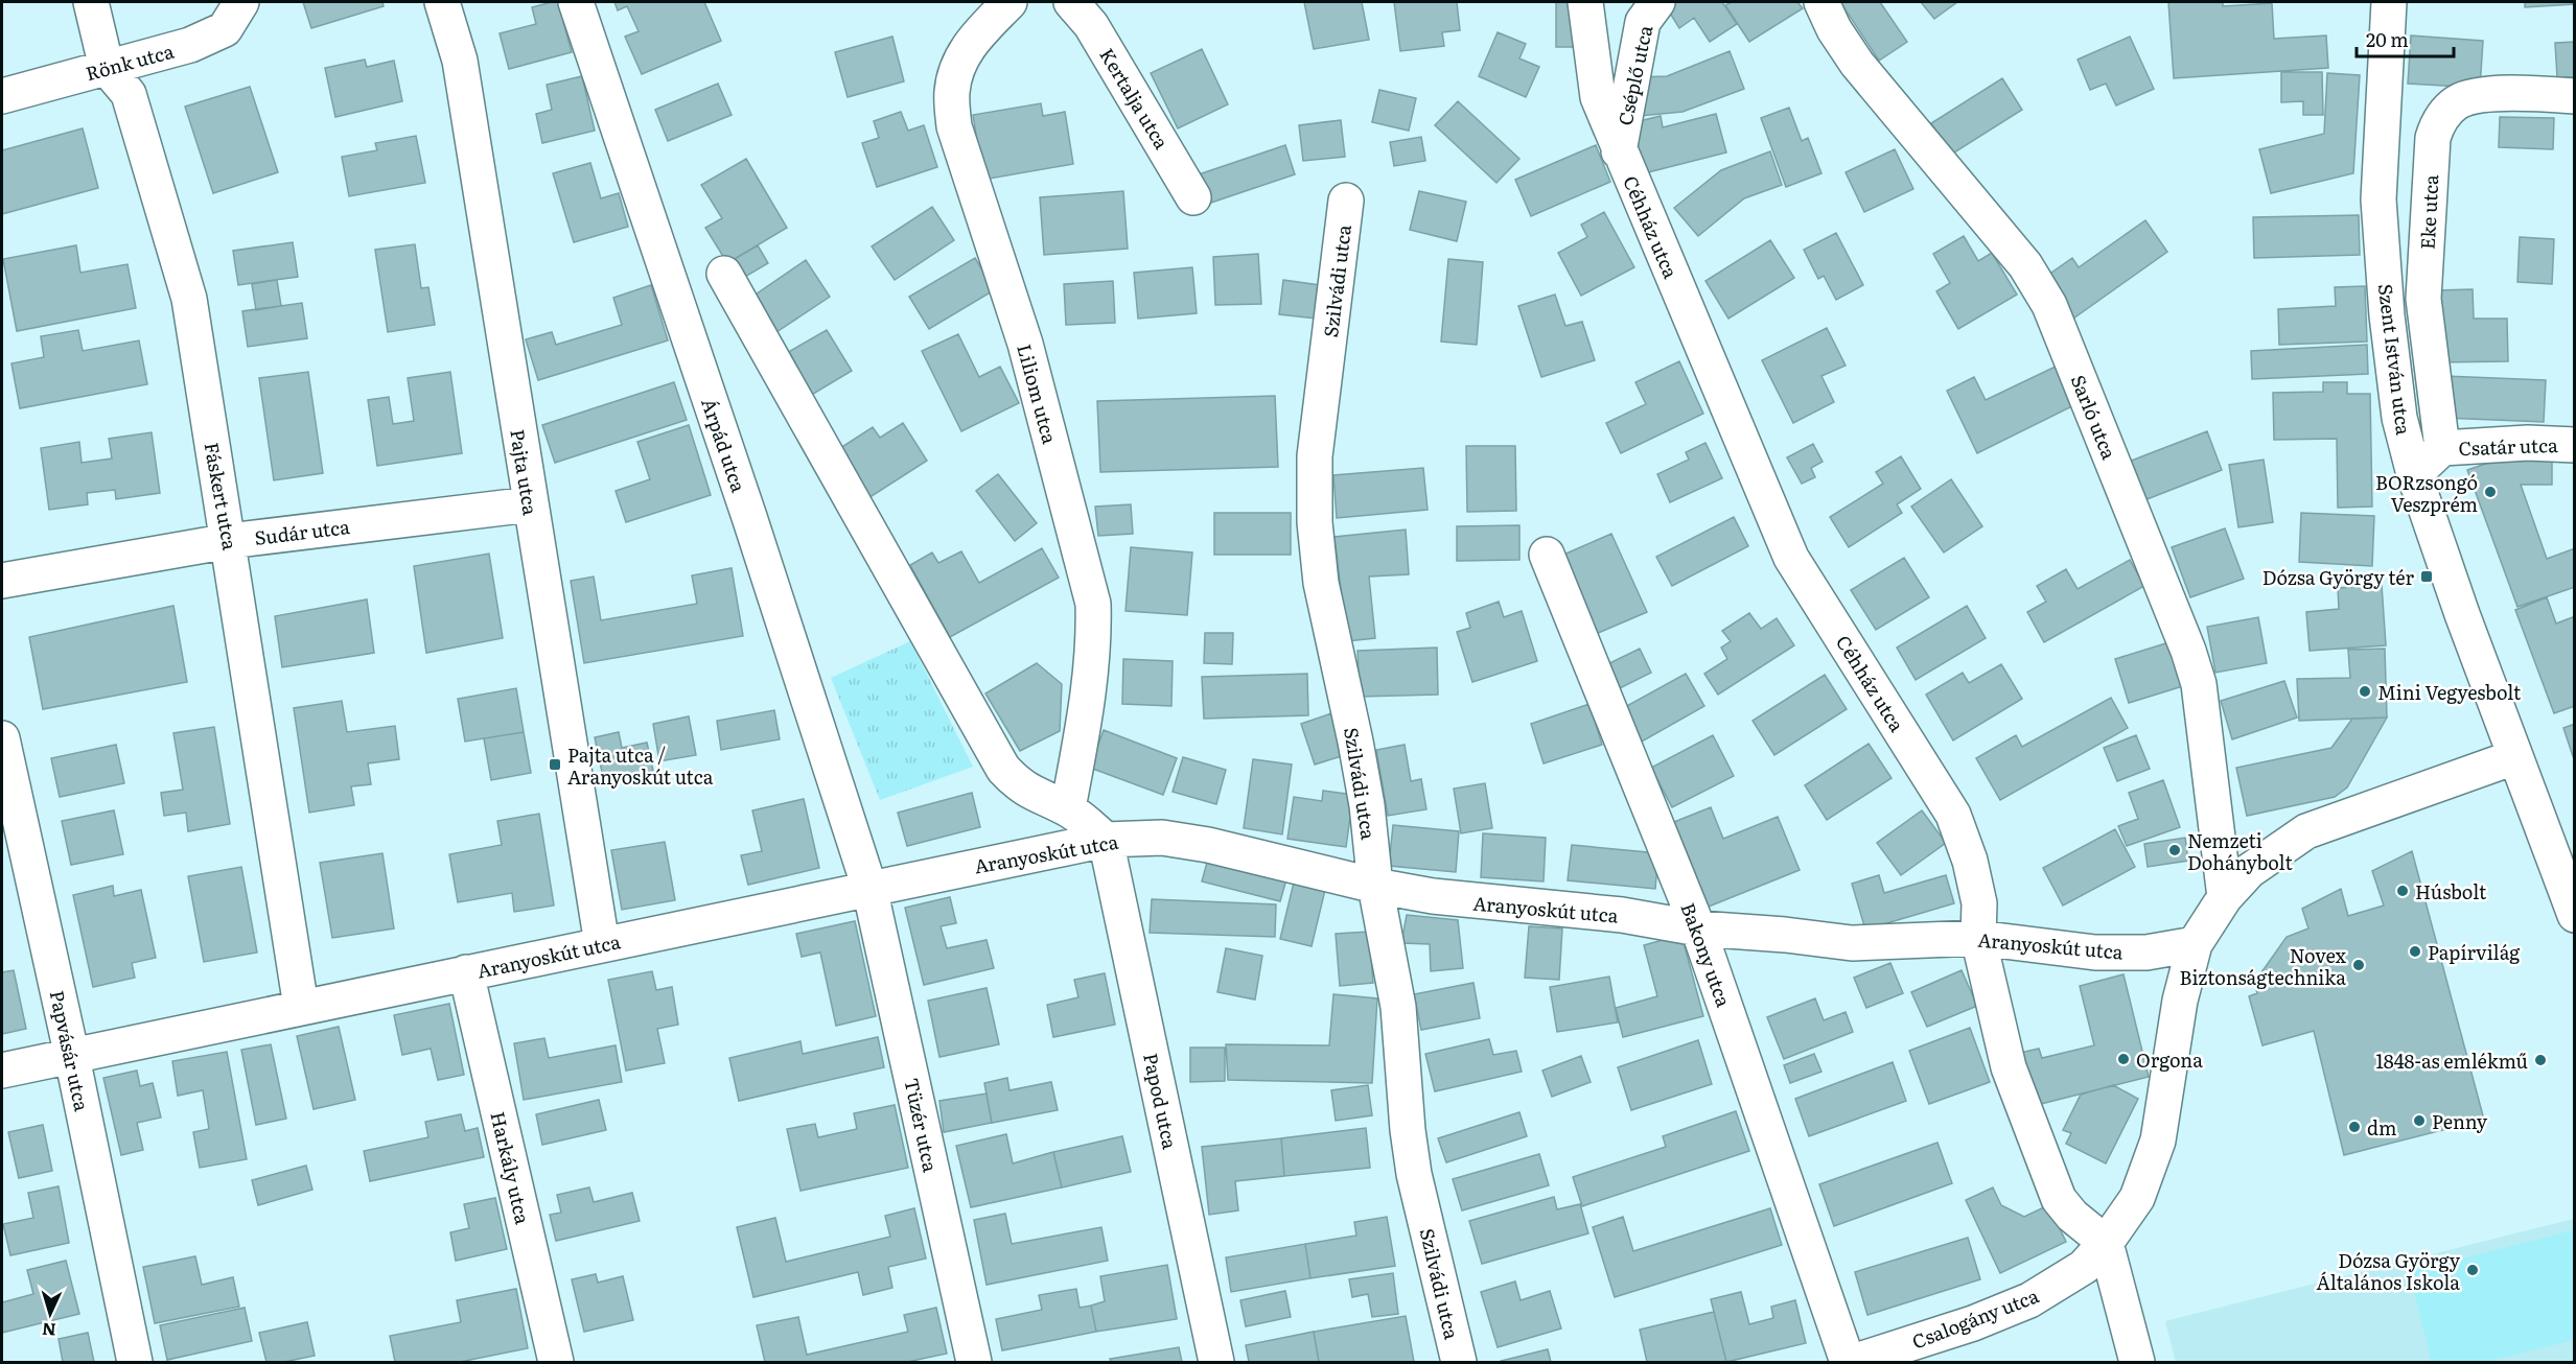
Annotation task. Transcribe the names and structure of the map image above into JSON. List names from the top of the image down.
{
  "streets": {
    "street": [
      "Rönk utca",
      "Cséplő utca",
      "Kertalja utca",
      "Eke utca",
      "Céhház utca",
      "Szilvádi utca",
      "Szent István utca",
      "Liliom utca",
      "Sarló utca",
      "Árpád utca",
      "Csatár utca",
      "Pajta utca",
      "Fáskert utca",
      "Sudár utca",
      "Aranyoskút utca",
      "Bakony utca",
      "Papvásár utca",
      "Papod utca",
      "Tüzér utca",
      "Harkály utca",
      "Csalogány utca"
    ]
  },
  "crossings": [
    ["Rönk utca", "Fáskert utca"],
    ["Cséplő utca", "Céhház utca"],
    ["Eke utca", "Csatár utca"],
    ["Céhház utca", "Aranyoskút utca"],
    ["Céhház utca", "Csalogány utca"],
    ["Szilvádi utca", "Aranyoskút utca"],
    ["Szent István utca", "Csatár utca"],
    ["Árpád utca", "Aranyoskút utca"],
    ["Árpád utca", "Tüzér utca"],
    ["Pajta utca", "Sudár utca"],
    ["Pajta utca", "Aranyoskút utca"],
    ["Fáskert utca", "Sudár utca"],
    ["Fáskert utca", "Aranyoskút utca"],
    ["Aranyoskút utca", "Bakony utca"],
    ["Aranyoskút utca", "Papvásár utca"],
    ["Aranyoskút utca", "Papod utca"],
    ["Aranyoskút utca", "Tüzér utca"],
    ["Aranyoskút utca", "Harkály utca"],
    ["Aranyoskút utca", "Csalogány utca"]
  ],
  "places": {
    "other": [
      "BORzsongó Veszprém",
      "Mini Vegyesbolt",
      "Nemzeti Dohánybolt",
      "Húsbolt",
      "Papírvilág",
      "Novex Biztonságtechnika",
      "Orgona",
      "1848-as emlékmű",
      "Penny",
      "dm",
      "Dózsa György Általános Iskola"
    ],
    "transit": ["Dózsa György tér", "Pajta utca / Aranyoskút utca"]
  },
  "scale_bar": "20 m",
  "north": "bottom"
}
